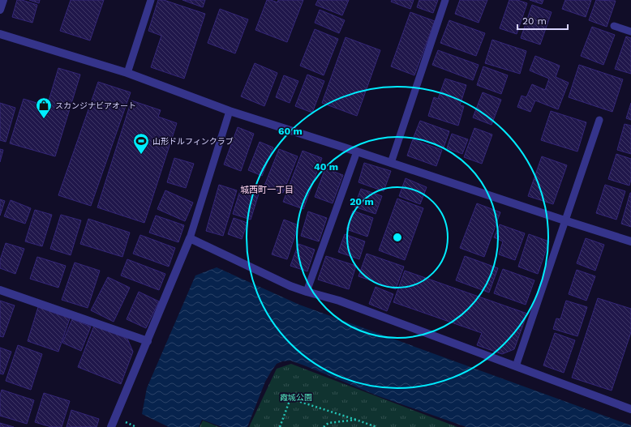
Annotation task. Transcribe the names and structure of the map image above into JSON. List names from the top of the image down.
{
  "districts": ["城西町一丁目"],
  "parks": ["霞城公園"],
  "places": {
    "shop": ["スカンジナビアオート"],
    "sports": ["山形ドルフィンクラブ"]
  },
  "scale_bar": "20 m",
  "rings": ["60 m", "40 m", "20 m"]
}
